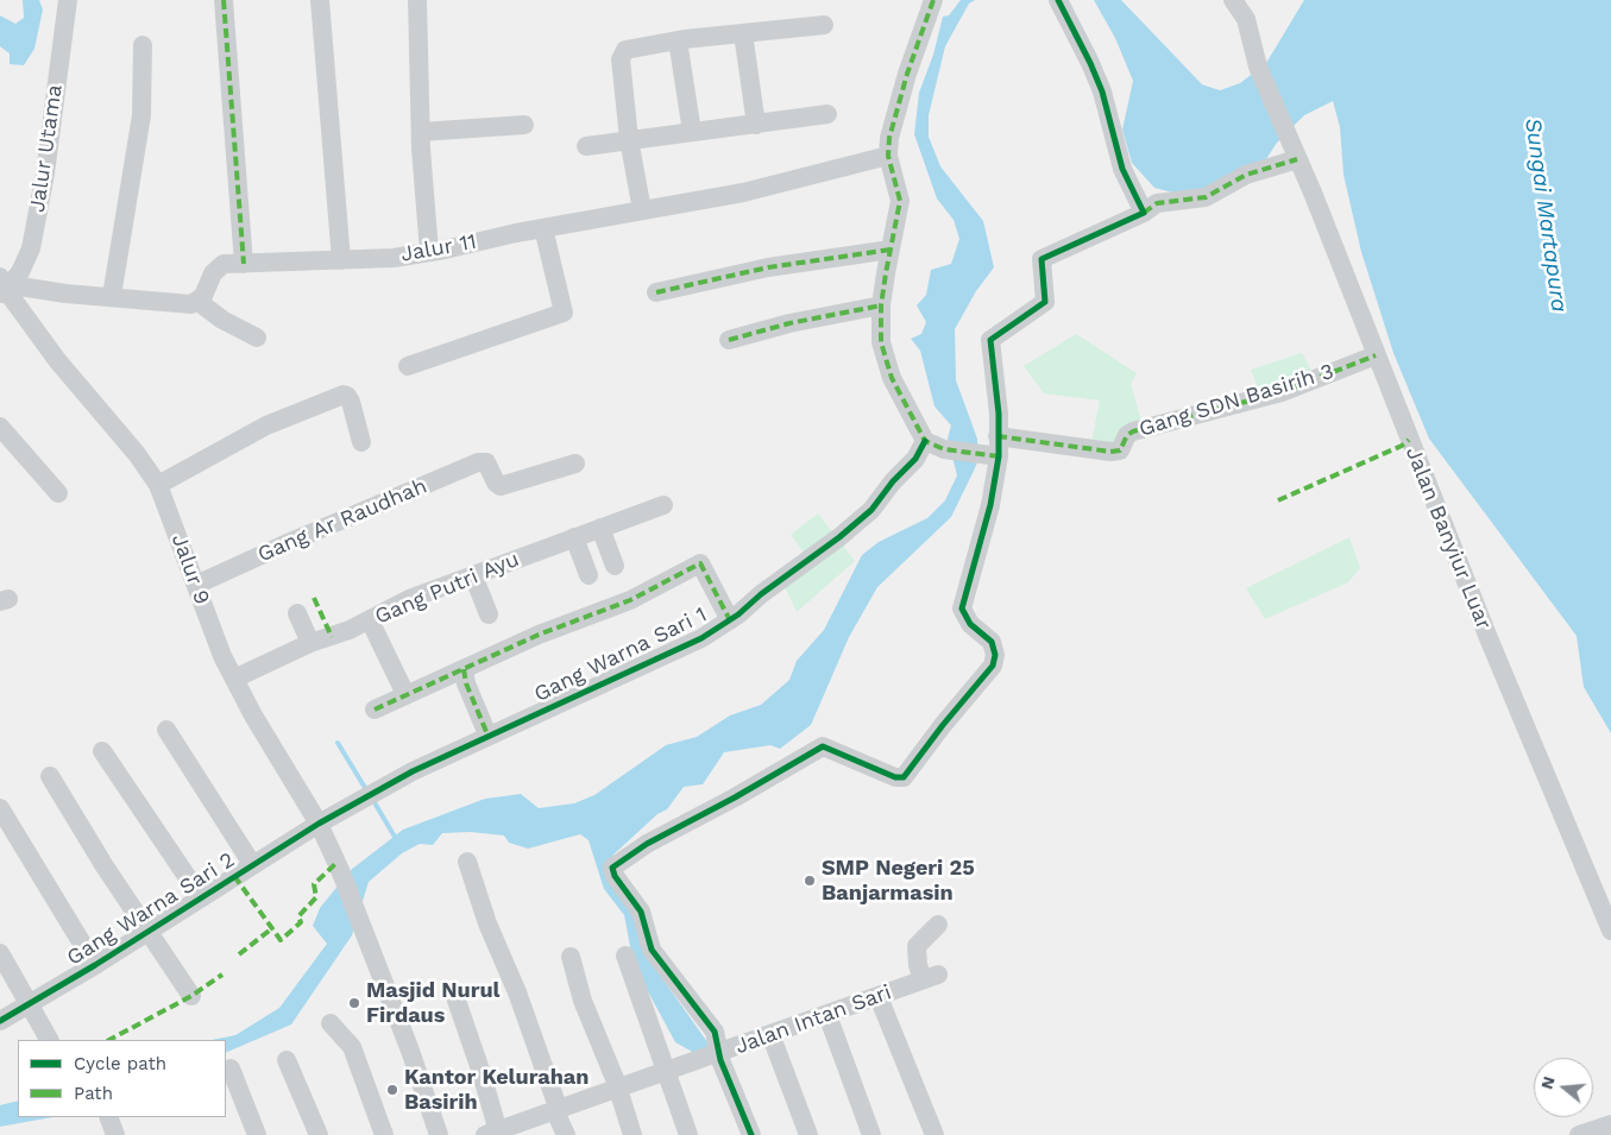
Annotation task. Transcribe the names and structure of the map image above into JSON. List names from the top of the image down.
{
  "streets": {
    "street": [
      "Jalur Utama",
      "Jalur 11",
      "Gang SDN Basirih 3",
      "Gang Ar Raudhah",
      "Jalan Banyiur Luar",
      "Jalur 9",
      "Gang Putri Ayu",
      "Gang Warna Sari 1",
      "Gang Warna Sari 2",
      "Jalan Intan Sari"
    ]
  },
  "crossings": [
    ["Jalur Utama", "Jalur 9"],
    ["Gang SDN Basirih 3", "Jalan Banyiur Luar"],
    ["Gang Ar Raudhah", "Jalur 9"],
    ["Jalur 9", "Gang Putri Ayu"],
    ["Jalur 9", "Gang Warna Sari 1"],
    ["Jalur 9", "Gang Warna Sari 2"],
    ["Gang Warna Sari 1", "Gang Warna Sari 2"]
  ],
  "water": ["Sungai Martapura"],
  "places": ["SMP Negeri 25 Banjarmasin", "Masjid Nurul Firdaus", "Kantor Kelurahan Basirih"],
  "legend": ["Cycle path", "Path"],
  "north": "left"
}
